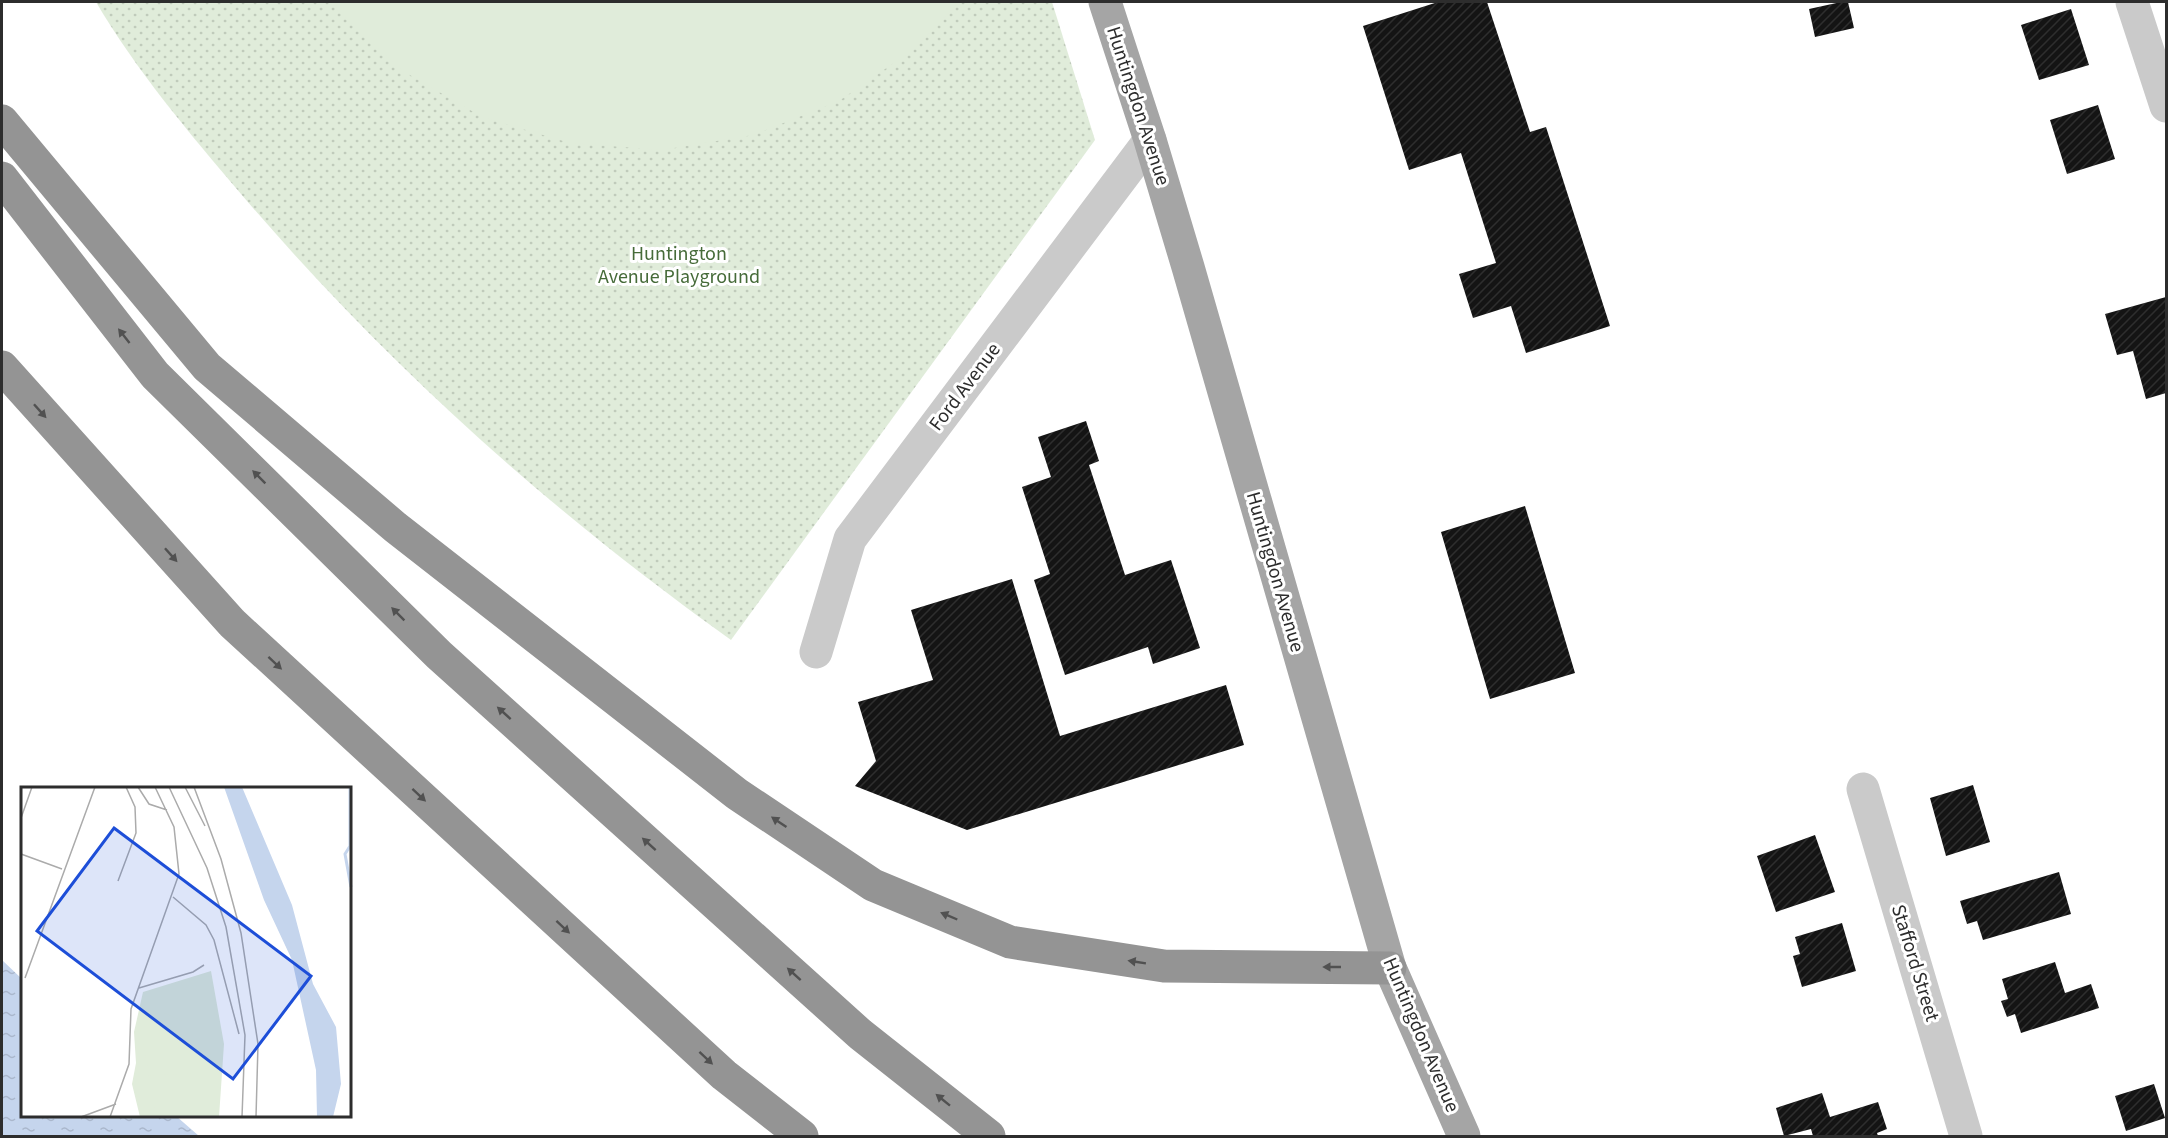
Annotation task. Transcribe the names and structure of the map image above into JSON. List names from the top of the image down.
{
  "streets": {
    "main road": ["Huntingdon Avenue"],
    "street": ["Ford Avenue", "Stafford Street"]
  },
  "crossings": [
    ["Huntingdon Avenue", "Ford Avenue"]
  ],
  "parks": ["Huntington Avenue Playground"]
}
